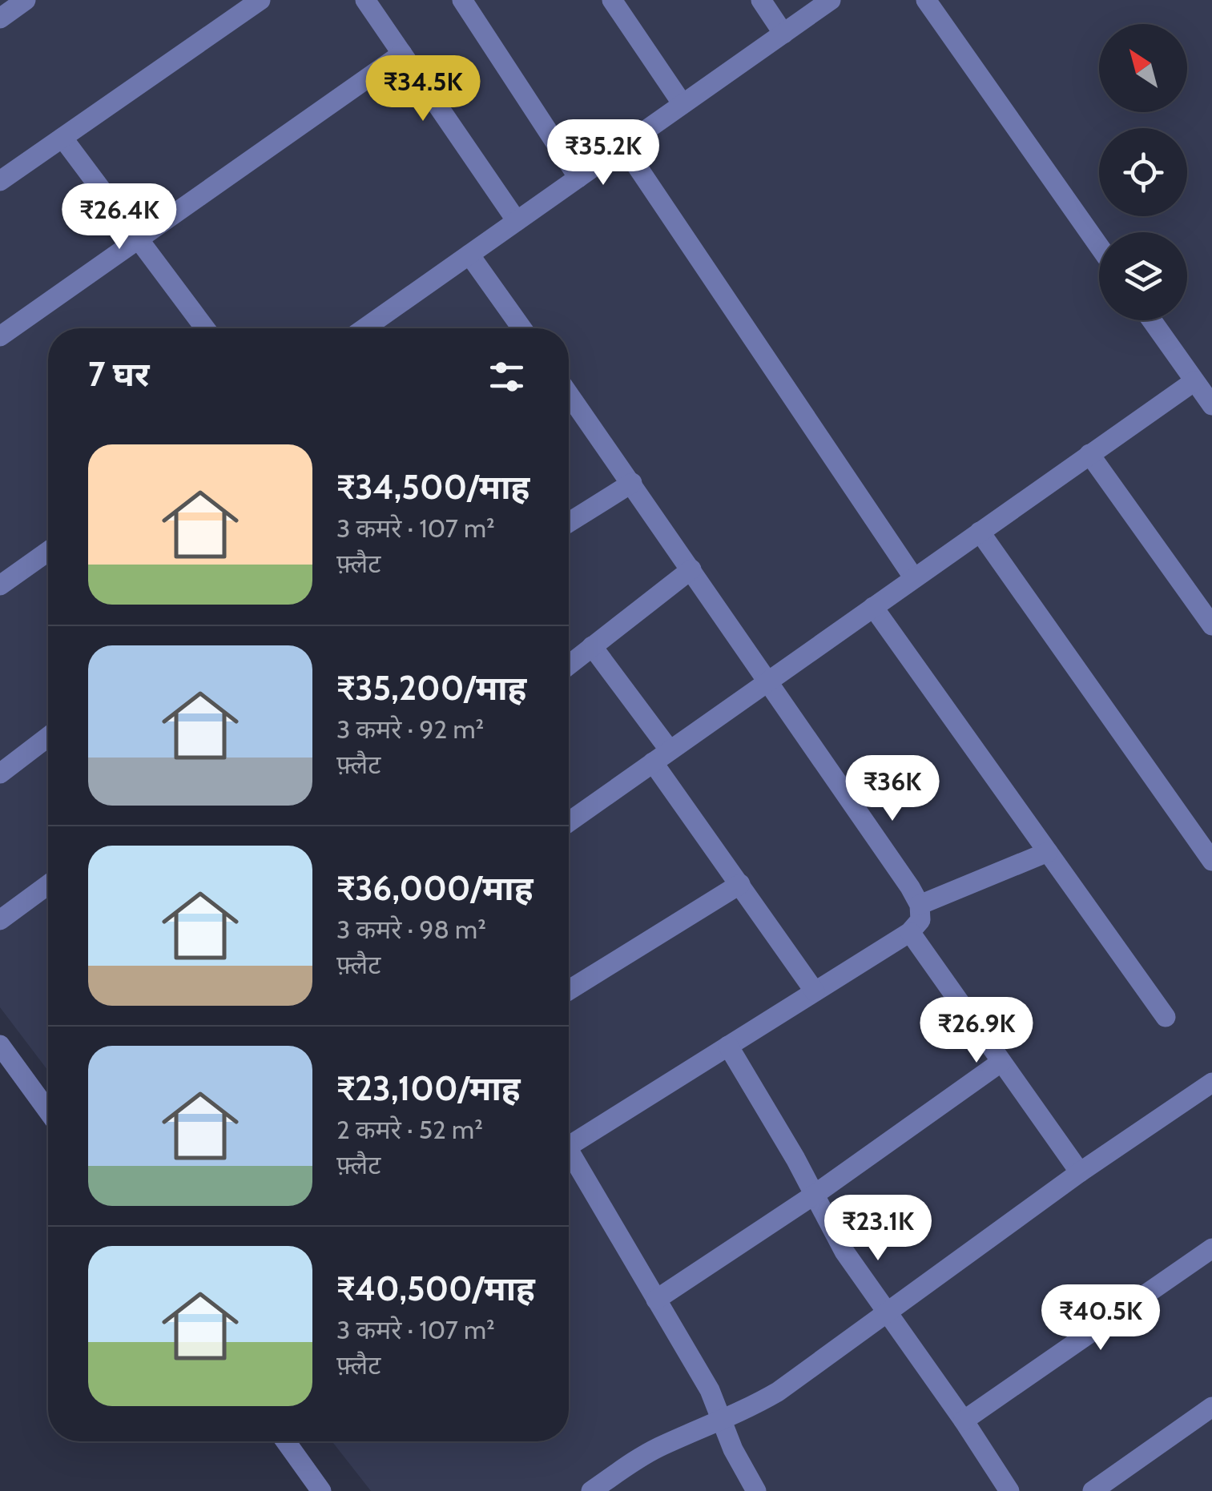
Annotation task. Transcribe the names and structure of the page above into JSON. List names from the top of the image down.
{
  "north": "top left",
  "page": {
    "price": [
      "₹34.5K",
      "₹35.2K",
      "₹26.4K",
      "₹36K",
      "₹26.9K",
      "₹23.1K",
      "₹40.5K"
    ],
    "heading": "7 घर",
    "list": [
      {
        "name": "₹34,500/माह",
        "note": "3 कमरे · 107 m² · फ़्लैट"
      },
      {
        "name": "₹35,200/माह",
        "note": "3 कमरे · 92 m² · फ़्लैट"
      },
      {
        "name": "₹36,000/माह",
        "note": "3 कमरे · 98 m² · फ़्लैट"
      },
      {
        "name": "₹23,100/माह",
        "note": "2 कमरे · 52 m² · फ़्लैट"
      },
      {
        "name": "₹40,500/माह",
        "note": "3 कमरे · 107 m² · फ़्लैट"
      }
    ]
  }
}
